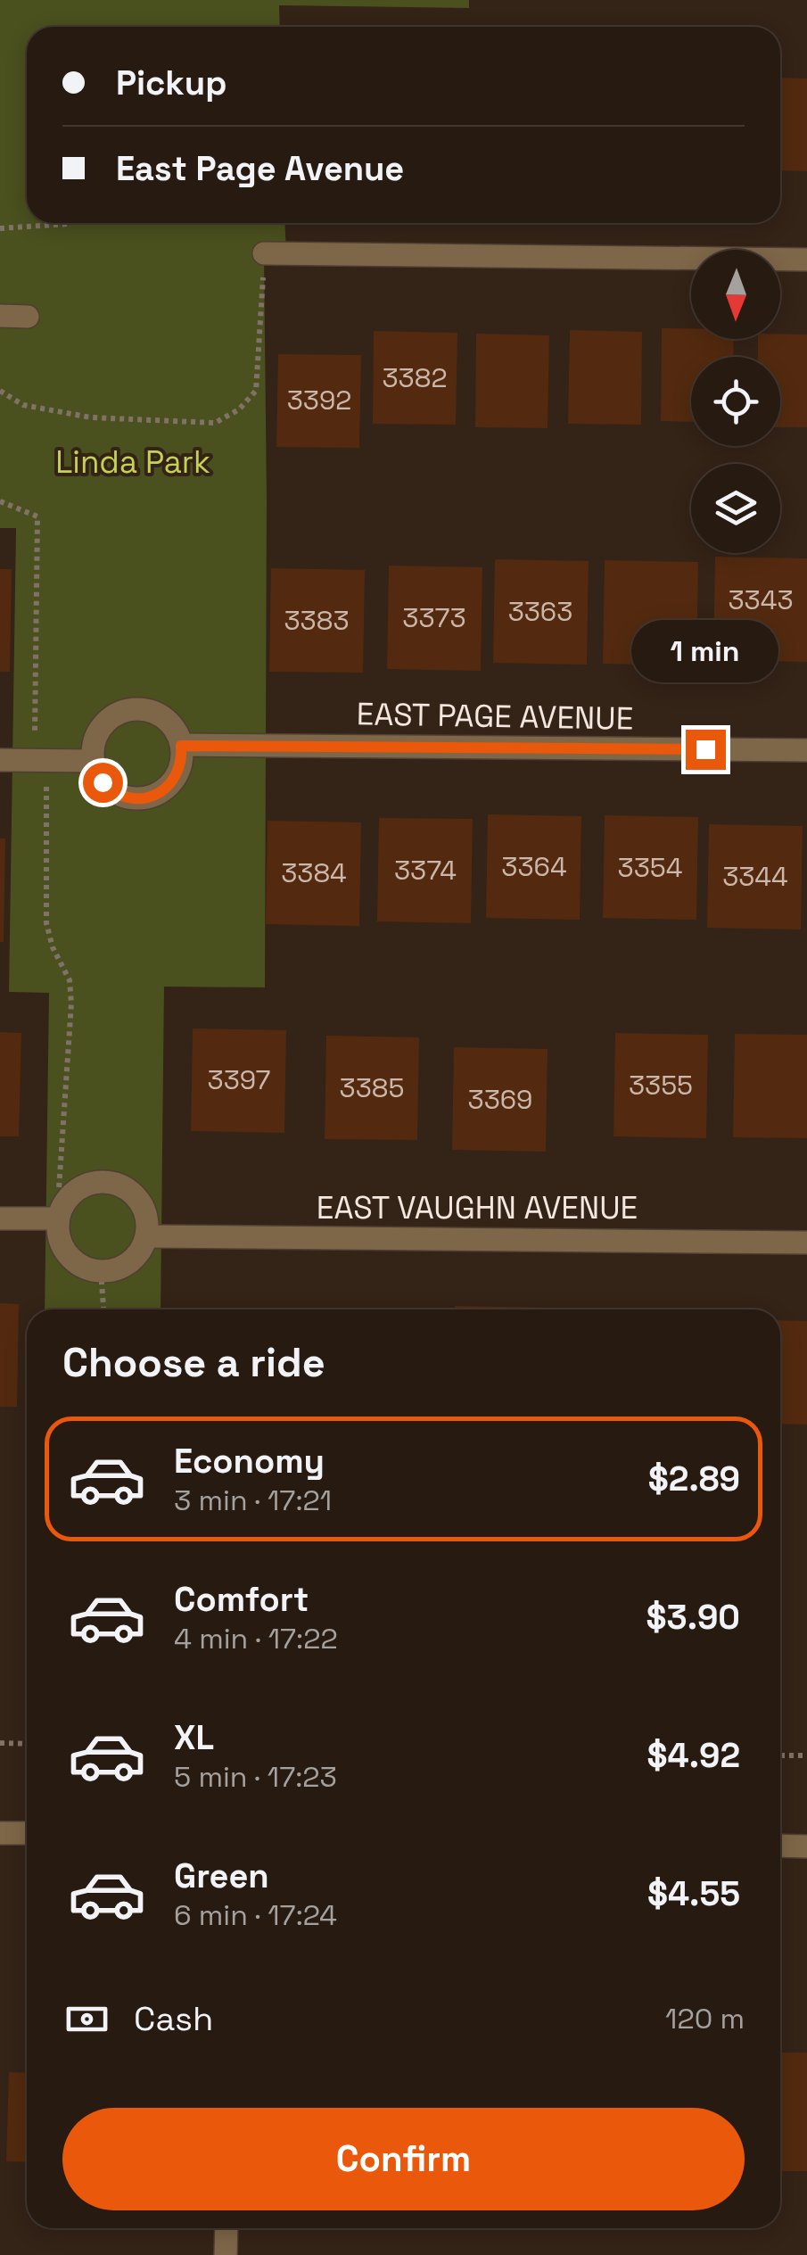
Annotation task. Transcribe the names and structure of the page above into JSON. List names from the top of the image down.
{
  "streets": {
    "street": ["EAST PAGE AVENUE", "EAST VAUGHN AVENUE"]
  },
  "parks": ["Linda Park"],
  "house_numbers": [
    "3382",
    "3392",
    "3343",
    "3363",
    "3373",
    "3383",
    "3364",
    "3354",
    "3374",
    "3384",
    "3344",
    "3397",
    "3355",
    "3385",
    "3369"
  ],
  "north": "bottom",
  "page": {
    "banner": ["Pickup", "East Page Avenue"],
    "bubble": "1 min",
    "heading": "Choose a ride",
    "list": [
      {
        "name": "Economy",
        "note": "3 min · 17:21",
        "value": "$2.89"
      },
      {
        "name": "Comfort",
        "note": "4 min · 17:22",
        "value": "$3.90"
      },
      {
        "name": "XL",
        "note": "5 min · 17:23",
        "value": "$4.92"
      },
      {
        "name": "Green",
        "note": "6 min · 17:24",
        "value": "$4.55"
      }
    ],
    "pay": ["Cash", "120 m"],
    "buttons": "Confirm"
  }
}
